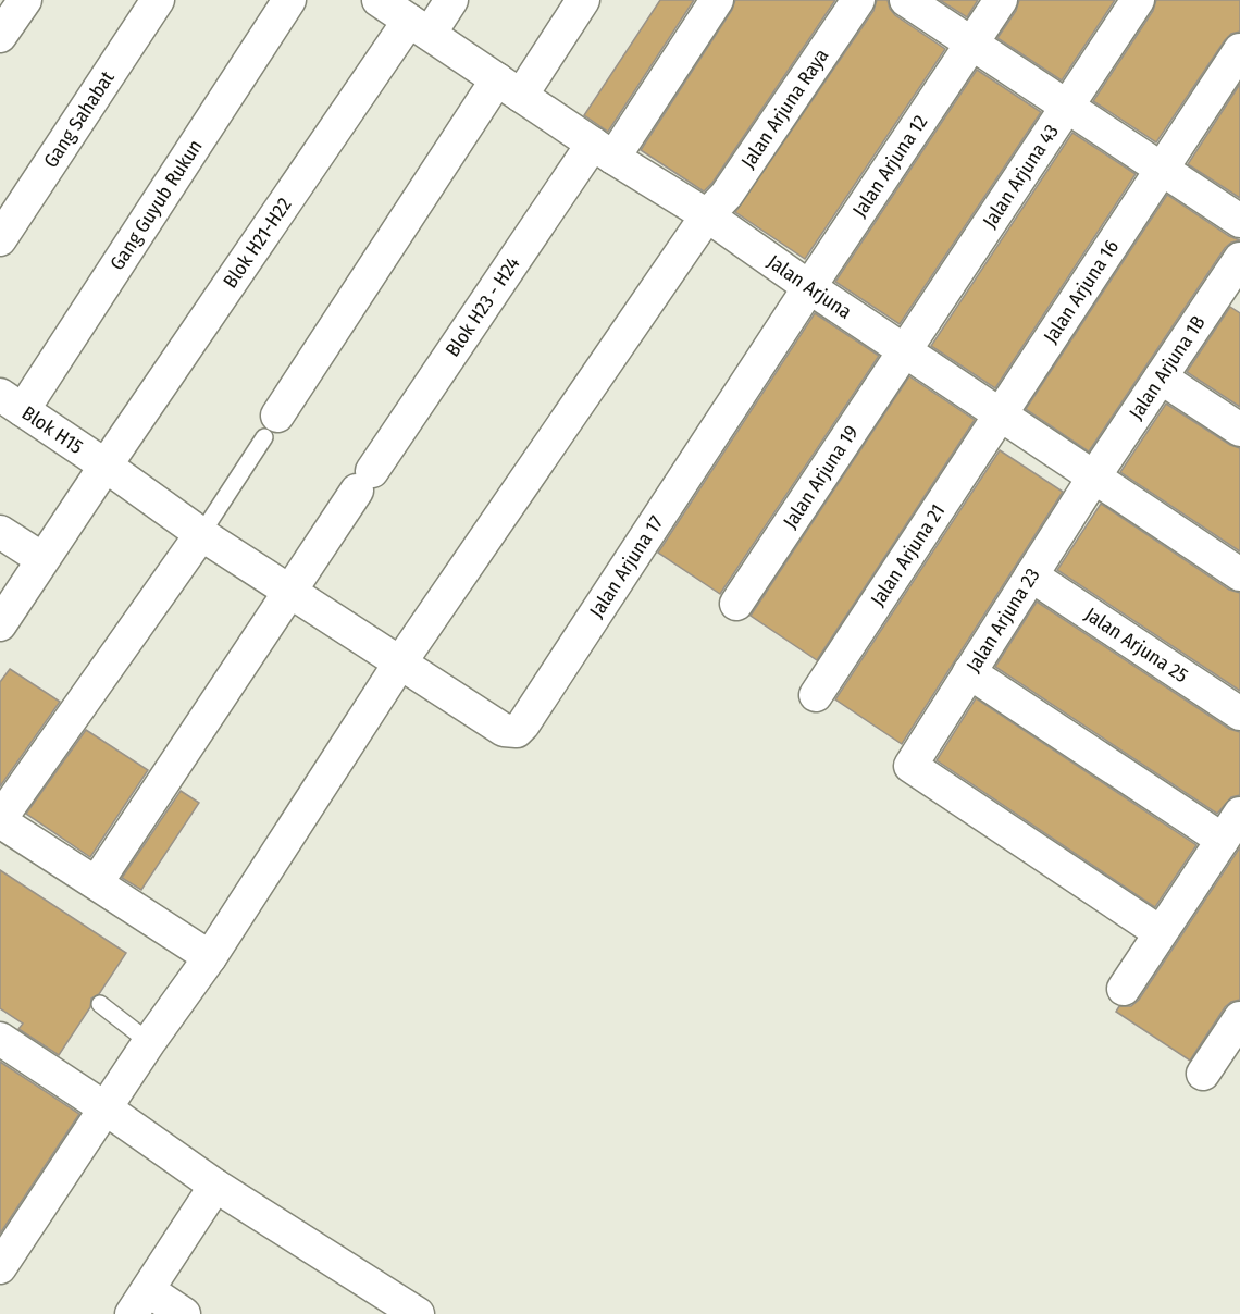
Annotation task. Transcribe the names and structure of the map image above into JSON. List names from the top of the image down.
{
  "streets": {
    "street": [
      "Jalan Arjuna Raya",
      "Gang Sahabat",
      "Jalan Arjuna 12",
      "Jalan Arjuna 43",
      "Gang Guyub Rukun",
      "Blok H21-H22",
      "Jalan Arjuna",
      "Jalan Arjuna 16",
      "Blok H23 - H24",
      "Jalan Arjuna 1B",
      "Blok H15",
      "Jalan Arjuna 19",
      "Jalan Arjuna 21",
      "Jalan Arjuna 17",
      "Jalan Arjuna 23",
      "Jalan Arjuna 25"
    ]
  },
  "crossings": [
    ["Jalan Arjuna Raya", "Jalan Arjuna"],
    ["Jalan Arjuna Raya", "Blok H15"],
    ["Jalan Arjuna Raya", "Jalan Arjuna 17"],
    ["Jalan Arjuna 12", "Jalan Arjuna"],
    ["Jalan Arjuna 12", "Jalan Arjuna 17"],
    ["Jalan Arjuna 43", "Jalan Arjuna"],
    ["Jalan Arjuna 43", "Jalan Arjuna 19"],
    ["Gang Guyub Rukun", "Blok H15"],
    ["Blok H21-H22", "Jalan Arjuna"],
    ["Blok H21-H22", "Blok H15"],
    ["Jalan Arjuna", "Jalan Arjuna 16"],
    ["Jalan Arjuna", "Blok H23 - H24"],
    ["Jalan Arjuna", "Jalan Arjuna 1B"],
    ["Jalan Arjuna", "Jalan Arjuna 19"],
    ["Jalan Arjuna", "Jalan Arjuna 21"],
    ["Jalan Arjuna", "Jalan Arjuna 17"],
    ["Jalan Arjuna", "Jalan Arjuna 23"],
    ["Jalan Arjuna 16", "Jalan Arjuna 21"],
    ["Blok H23 - H24", "Blok H15"],
    ["Jalan Arjuna 1B", "Jalan Arjuna 23"],
    ["Blok H15", "Jalan Arjuna 17"],
    ["Jalan Arjuna 23", "Jalan Arjuna 25"]
  ]
}
